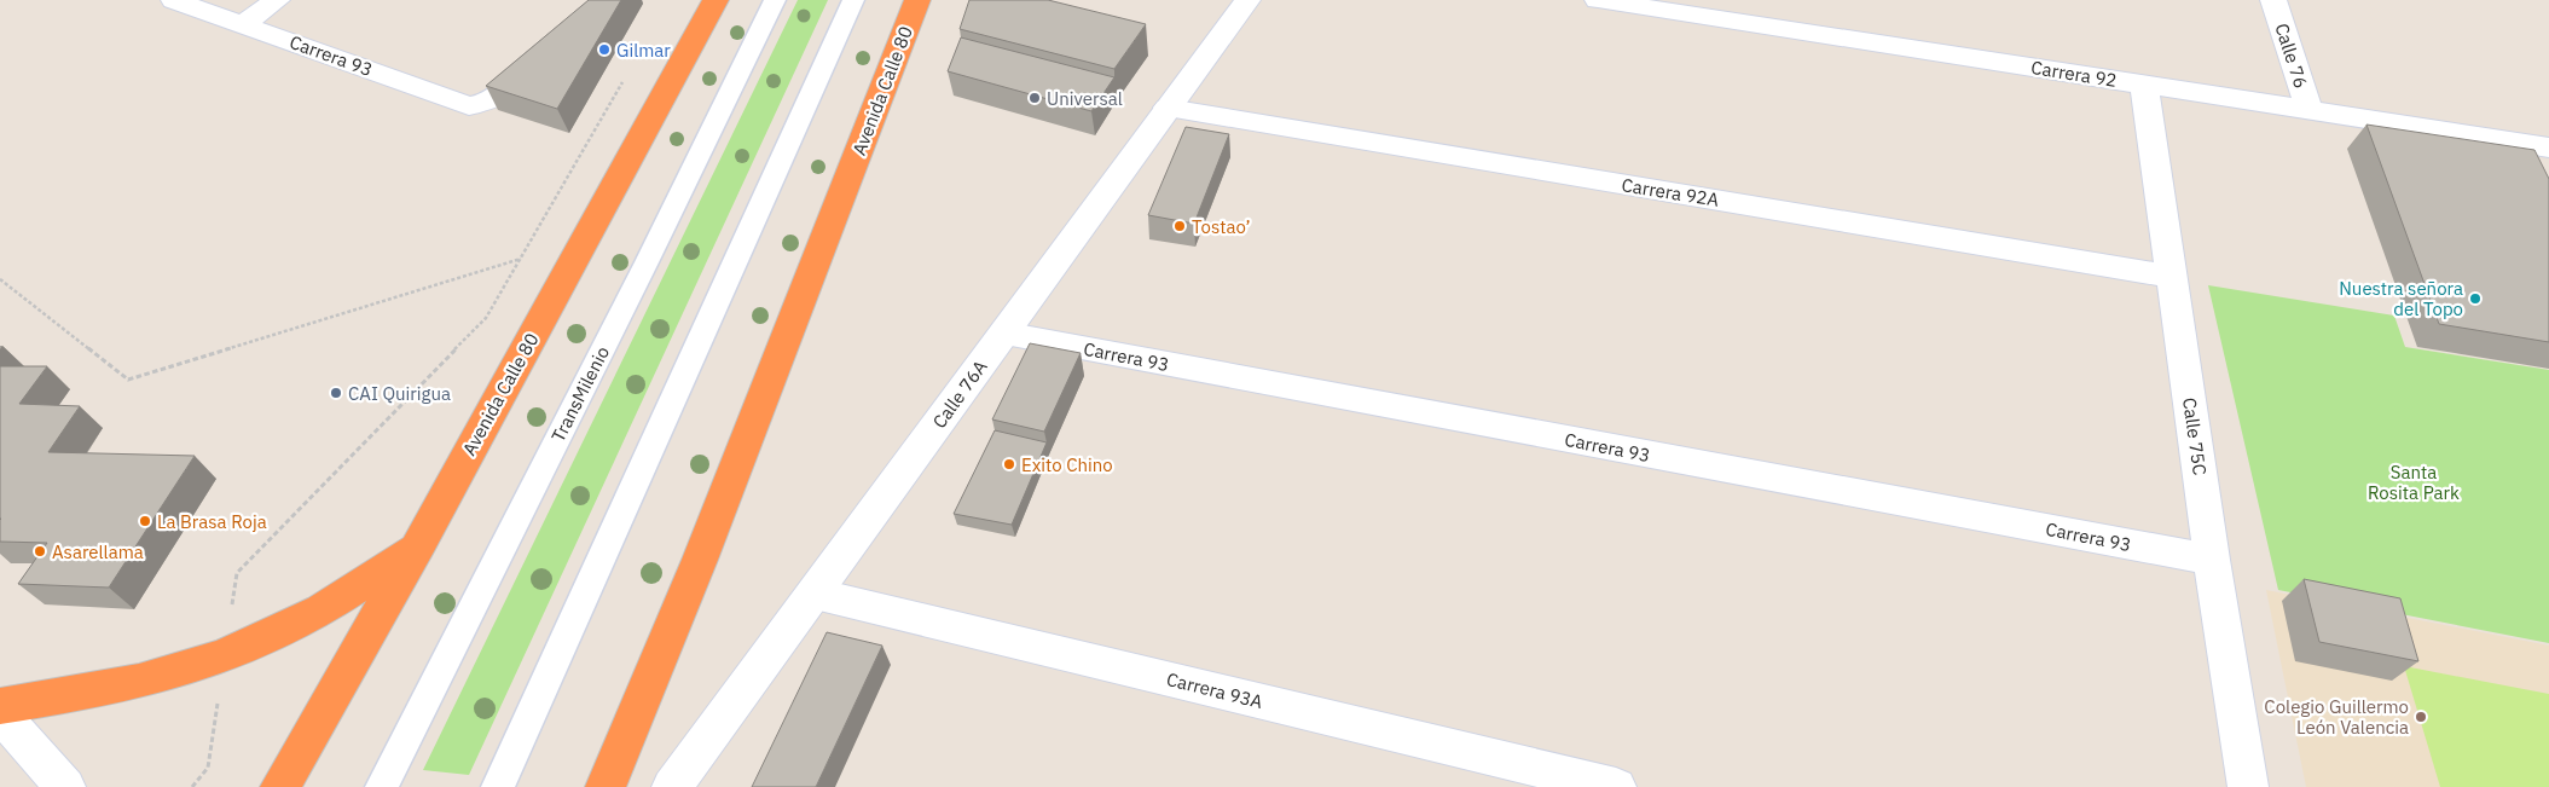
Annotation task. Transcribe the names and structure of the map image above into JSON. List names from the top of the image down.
{
  "streets": {
    "highway": ["Avenida Calle 80"],
    "street": [
      "Carrera 93",
      "Calle 76",
      "Carrera 92",
      "Carrera 92A",
      "Calle 76A",
      "Calle 75C",
      "Carrera 93A"
    ],
    "lane": ["TransMilenio"]
  },
  "crossings": [
    ["Carrera 93", "Calle 76A"],
    ["Carrera 93", "Calle 75C"],
    ["Calle 76", "Carrera 92"],
    ["Carrera 92", "Calle 75C"],
    ["Carrera 92A", "Calle 76A"],
    ["Carrera 92A", "Calle 75C"],
    ["Calle 76A", "Carrera 93A"]
  ],
  "parks": ["Santa Rosita Park"],
  "places": [
    "Gilmar",
    "Universal",
    "Tostao’",
    "Nuestra señora del Topo",
    "CAI Quirigua",
    "Exito Chino",
    "La Brasa Roja",
    "Asarellama",
    "Colegio Guillermo León Valencia"
  ]
}
